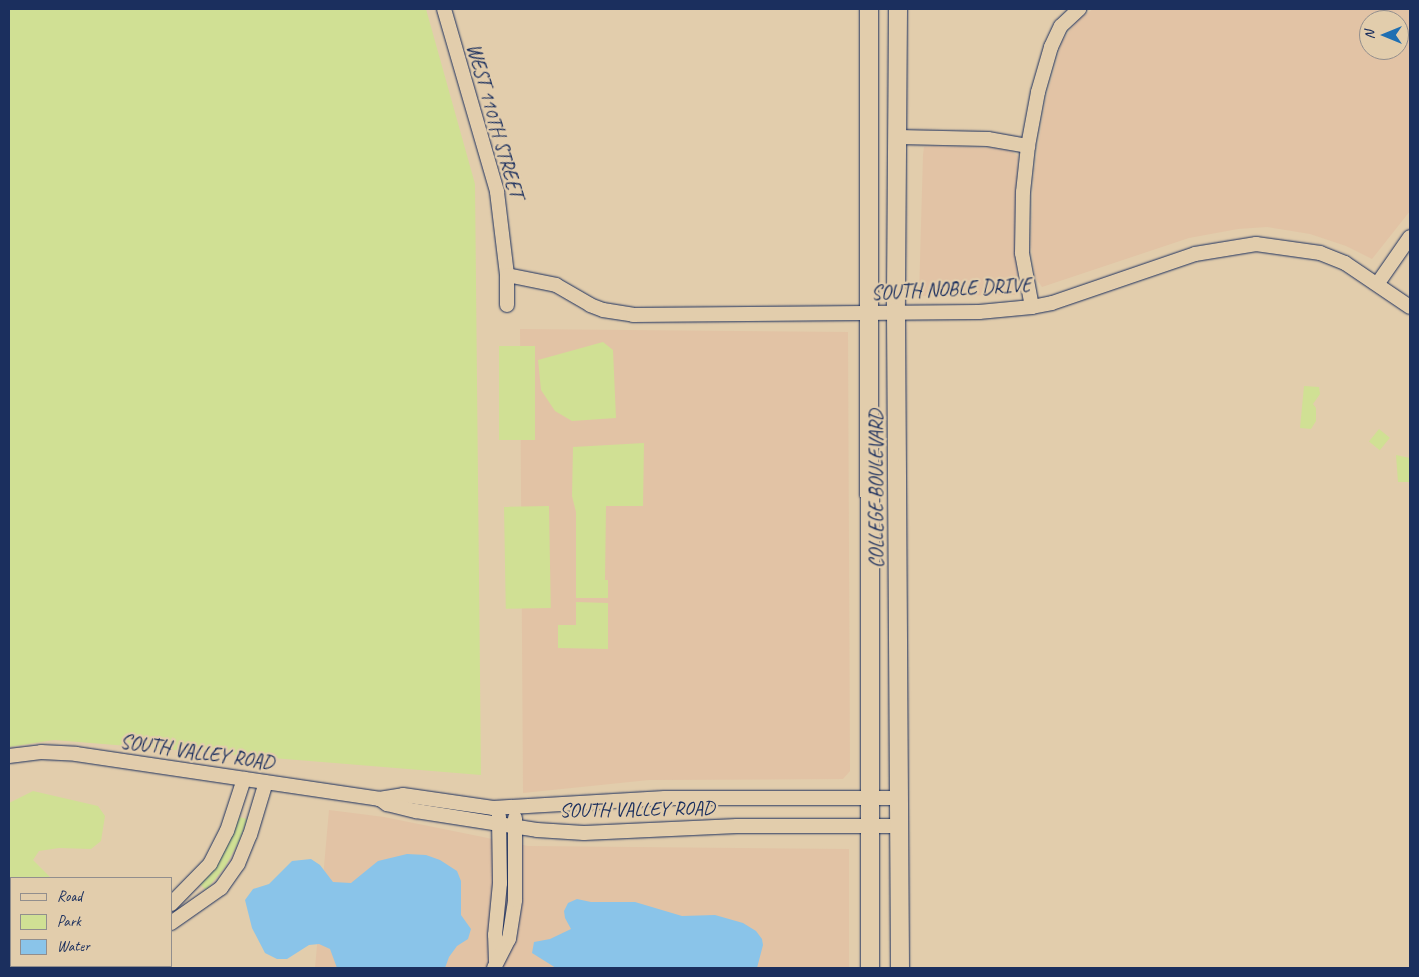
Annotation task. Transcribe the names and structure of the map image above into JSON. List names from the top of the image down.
{
  "streets": {
    "main road": ["COLLEGE BOULEVARD"],
    "street": ["WEST 110TH STREET", "SOUTH NOBLE DRIVE", "SOUTH VALLEY ROAD"]
  },
  "crossings": [
    ["WEST 110TH STREET", "SOUTH NOBLE DRIVE"],
    ["SOUTH NOBLE DRIVE", "COLLEGE BOULEVARD"],
    ["COLLEGE BOULEVARD", "SOUTH VALLEY ROAD"]
  ],
  "legend": ["Road", "Park", "Water"],
  "north": "left"
}
